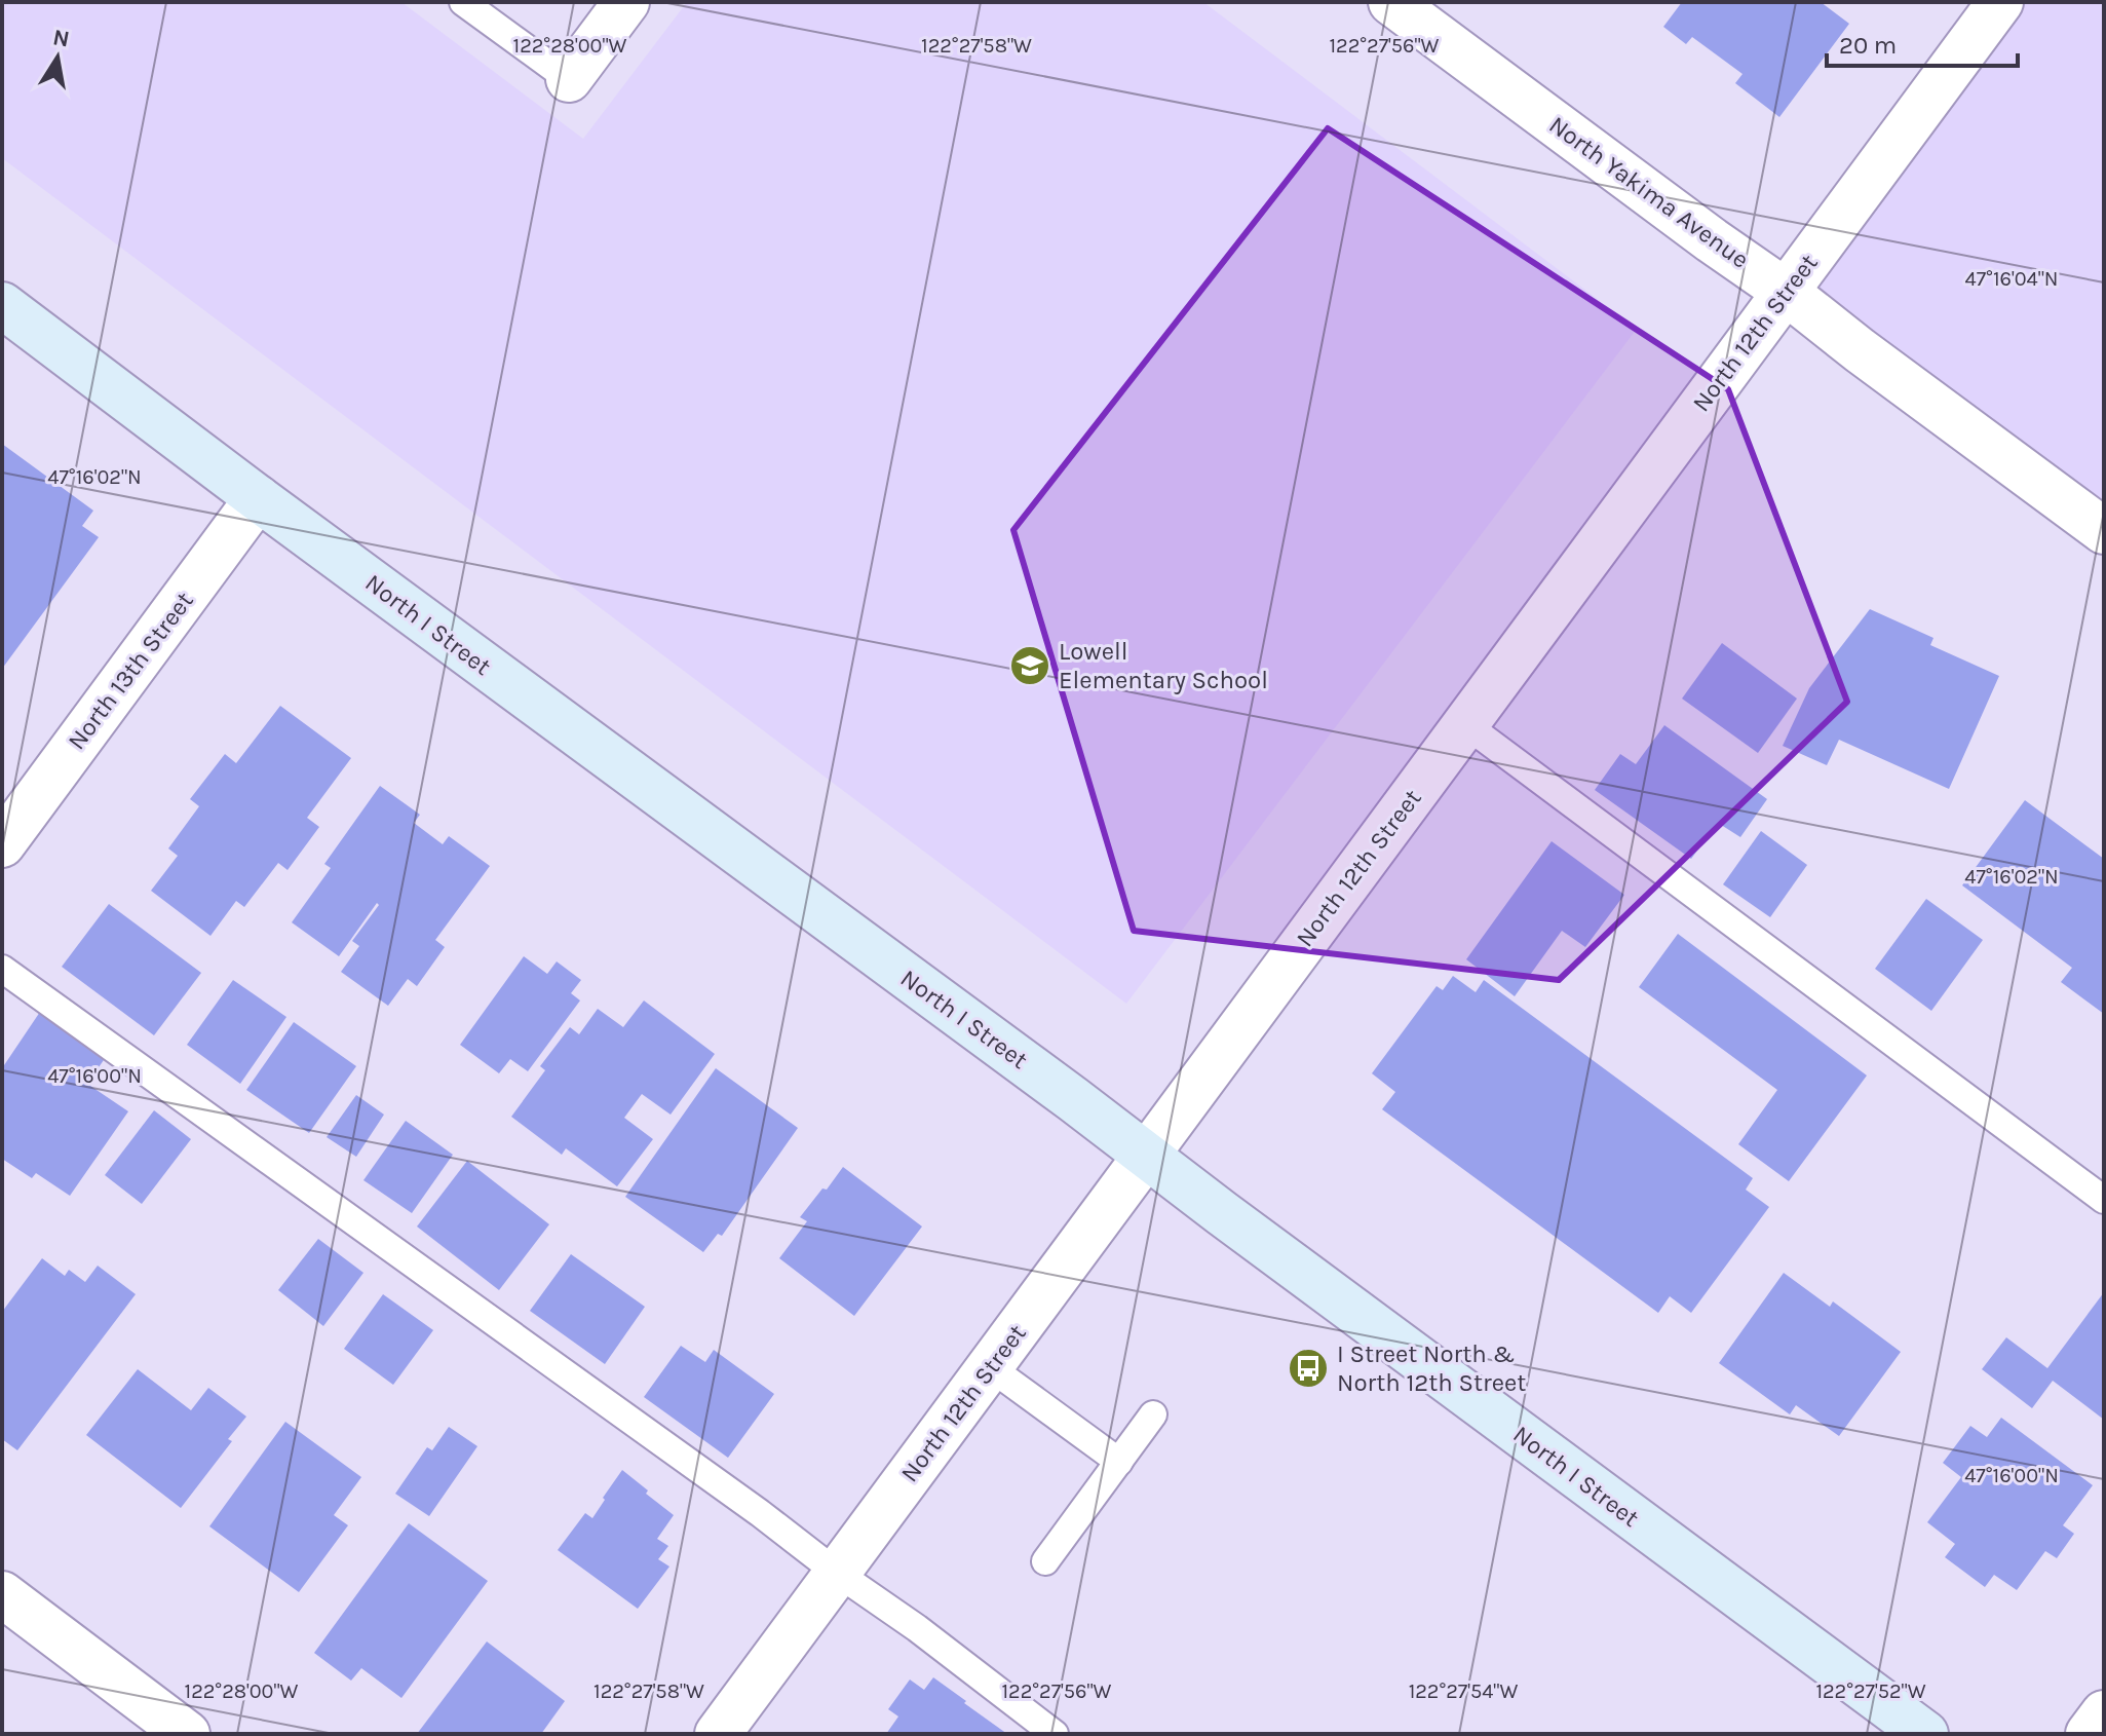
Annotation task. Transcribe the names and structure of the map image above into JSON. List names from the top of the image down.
{
  "streets": {
    "main road": ["North I Street"],
    "street": ["North Yakima Avenue", "North 12th Street", "North 13th Street"]
  },
  "crossings": [
    ["North Yakima Avenue", "North 12th Street"],
    ["North 12th Street", "North I Street"],
    ["North I Street", "North 13th Street"]
  ],
  "places": {
    "school or university": ["Lowell Elementary School"],
    "bus stop": ["I Street North & North 12th Street"]
  },
  "scale_bar": "20 m",
  "north": "top",
  "coordinates": [
    "122°28'00\"W",
    "122°27'58\"W",
    "122°27'56\"W",
    "47°16'04\"N",
    "47°16'02\"N",
    "47°16'00\"N",
    "122°27'54\"W",
    "122°27'52\"W"
  ]
}
